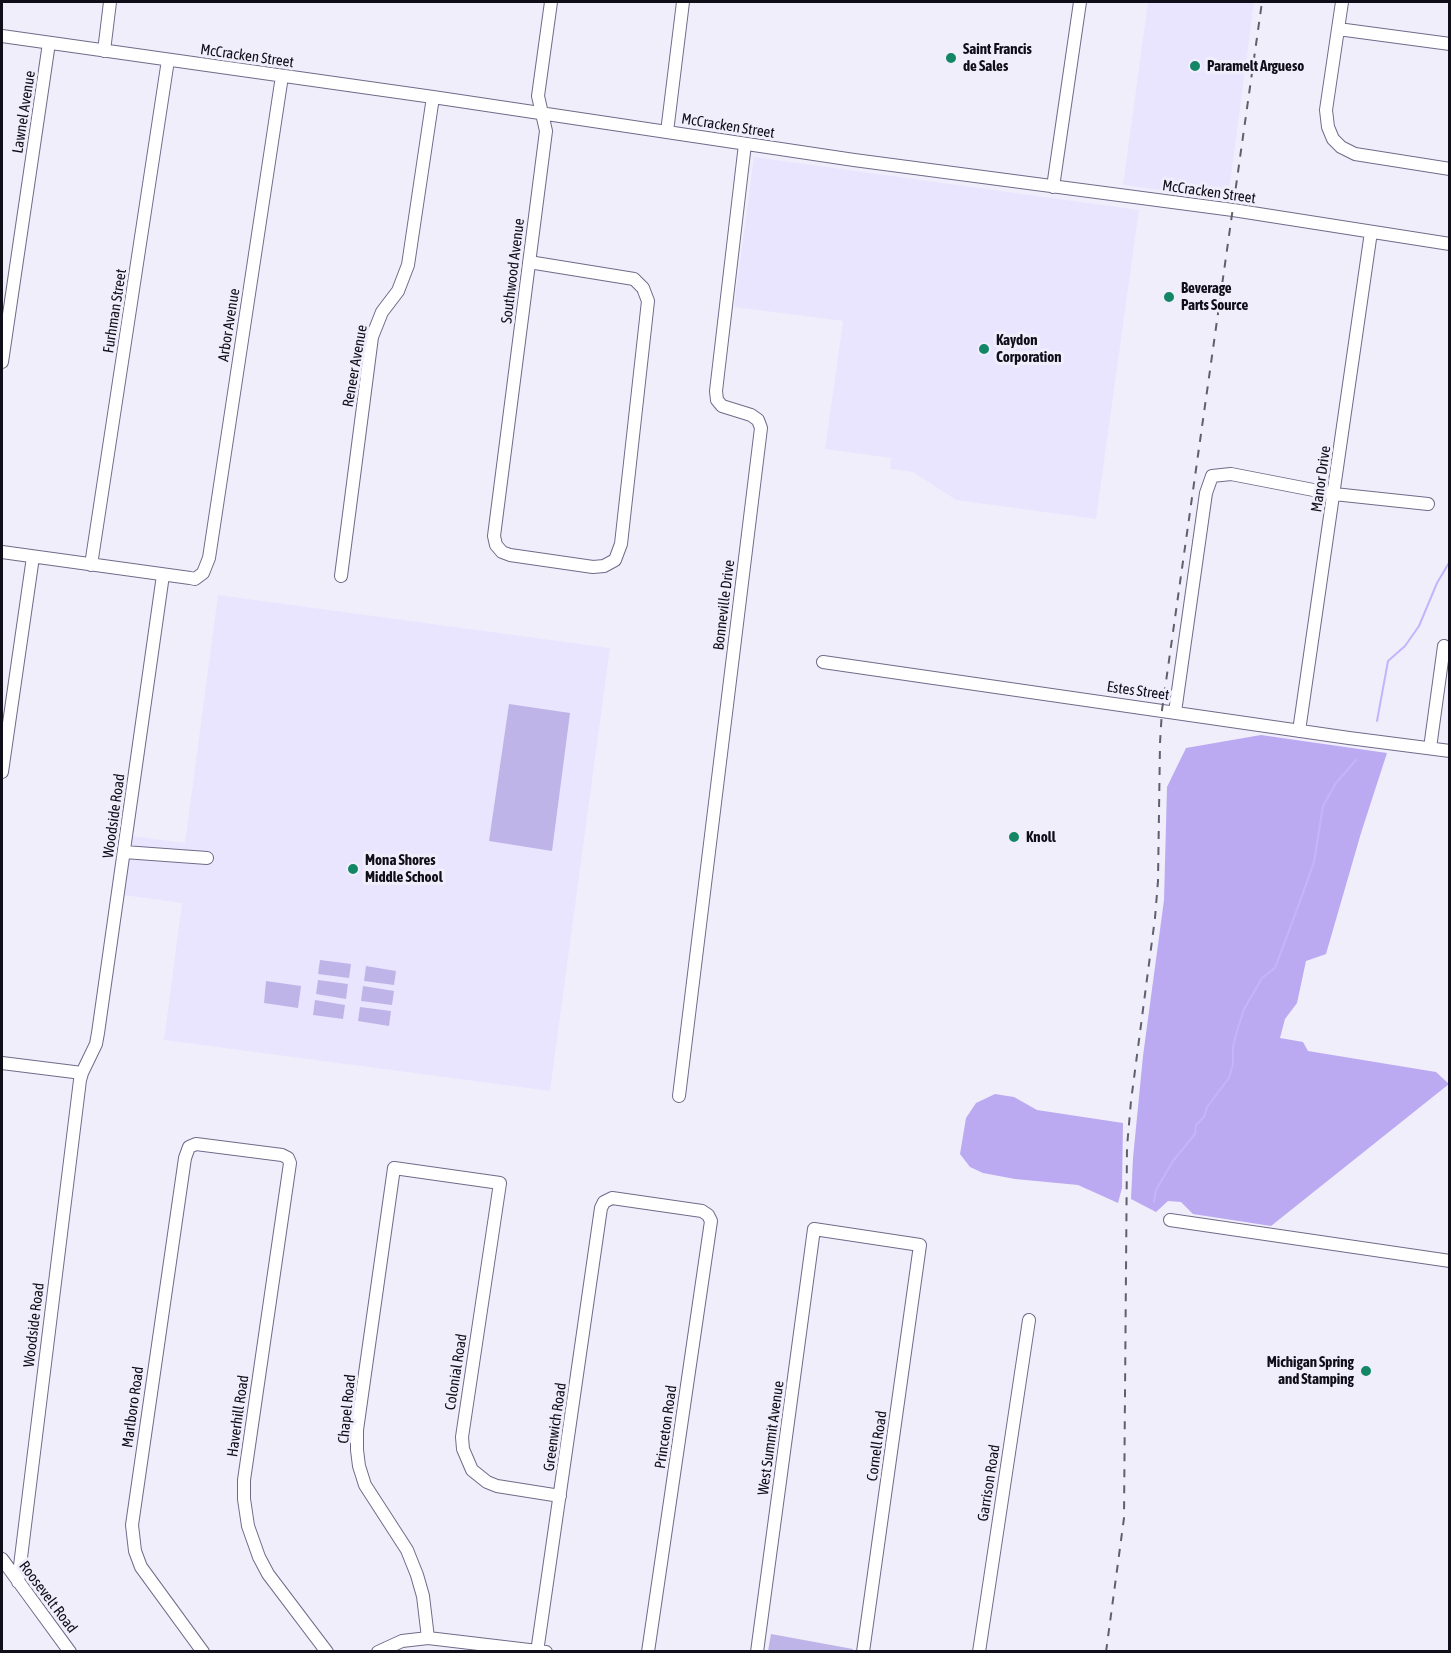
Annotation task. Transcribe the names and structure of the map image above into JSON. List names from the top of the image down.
{
  "streets": {
    "street": [
      "McCracken Street",
      "Lawnel Avenue",
      "Southwood Avenue",
      "Furhman Street",
      "Arbor Avenue",
      "Reneer Avenue",
      "Manor Drive",
      "Bonneville Drive",
      "Estes Street",
      "Woodside Road",
      "Colonial Road",
      "Marlboro Road",
      "Chapel Road",
      "Haverhill Road",
      "Greenwich Road",
      "Princeton Road",
      "West Summit Avenue",
      "Cornell Road",
      "Garrison Road",
      "Roosevelt Road"
    ]
  },
  "crossings": [
    ["McCracken Street", "Lawnel Avenue"],
    ["McCracken Street", "Southwood Avenue"],
    ["McCracken Street", "Furhman Street"],
    ["McCracken Street", "Arbor Avenue"],
    ["McCracken Street", "Reneer Avenue"],
    ["McCracken Street", "Manor Drive"],
    ["McCracken Street", "Bonneville Drive"],
    ["Arbor Avenue", "Woodside Road"],
    ["Manor Drive", "Estes Street"],
    ["Woodside Road", "Roosevelt Road"],
    ["Colonial Road", "Chapel Road"],
    ["Colonial Road", "Greenwich Road"],
    ["Marlboro Road", "Haverhill Road"],
    ["Greenwich Road", "Princeton Road"],
    ["West Summit Avenue", "Cornell Road"]
  ],
  "places": [
    "Saint Francis de Sales",
    "Paramelt Argueso",
    "Beverage Parts Source",
    "Kaydon Corporation",
    "Knoll",
    "Mona Shores Middle School",
    "Michigan Spring and Stamping"
  ]
}
